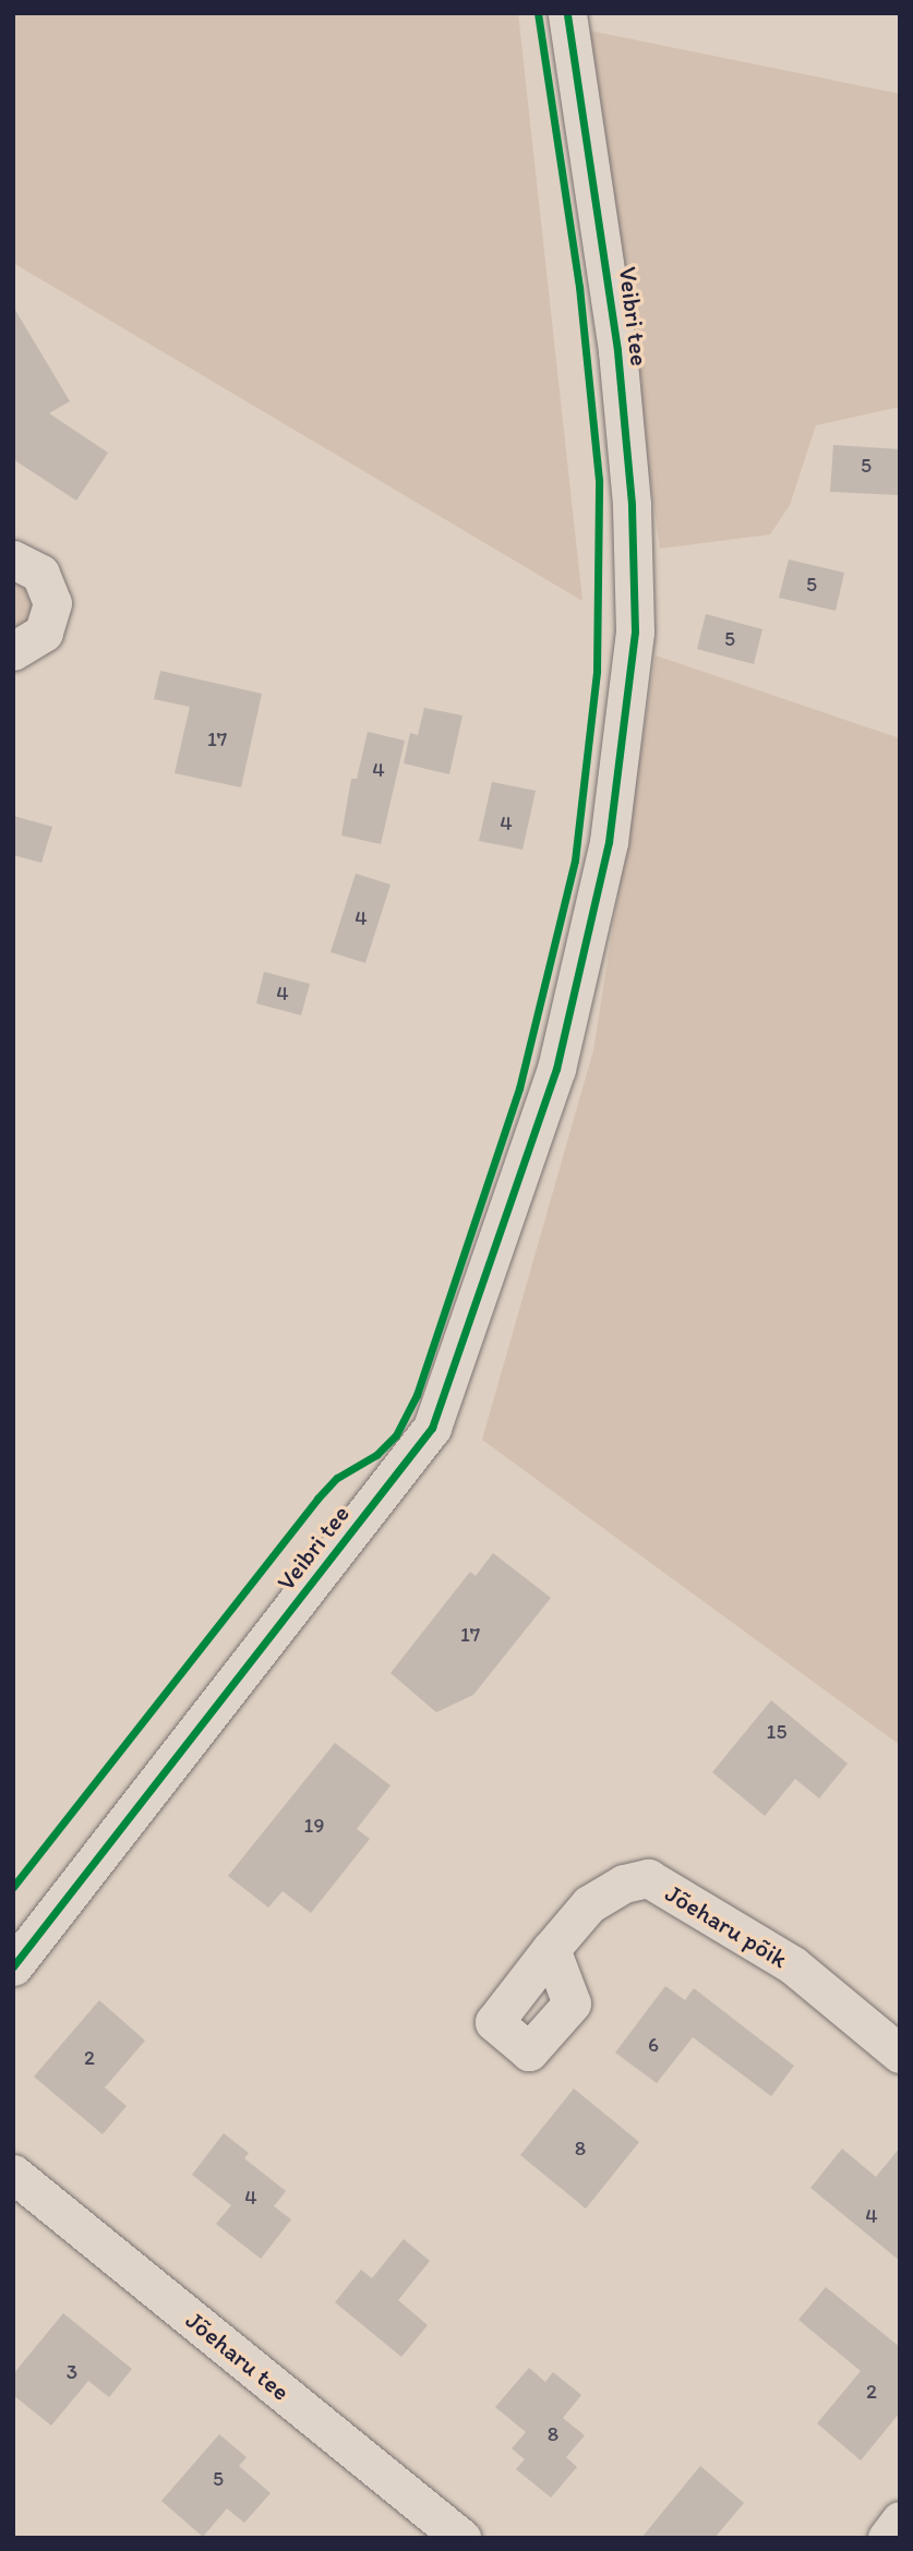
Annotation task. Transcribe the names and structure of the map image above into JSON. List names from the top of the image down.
{
  "streets": {
    "street": ["Veibri tee", "Jõeharu põik", "Jõeharu tee"]
  },
  "house_numbers": [
    "5",
    "5",
    "5",
    "17",
    "4",
    "4",
    "4",
    "4",
    "17",
    "15",
    "19",
    "6",
    "2",
    "8",
    "4",
    "4",
    "3",
    "2",
    "8",
    "5"
  ]
}
